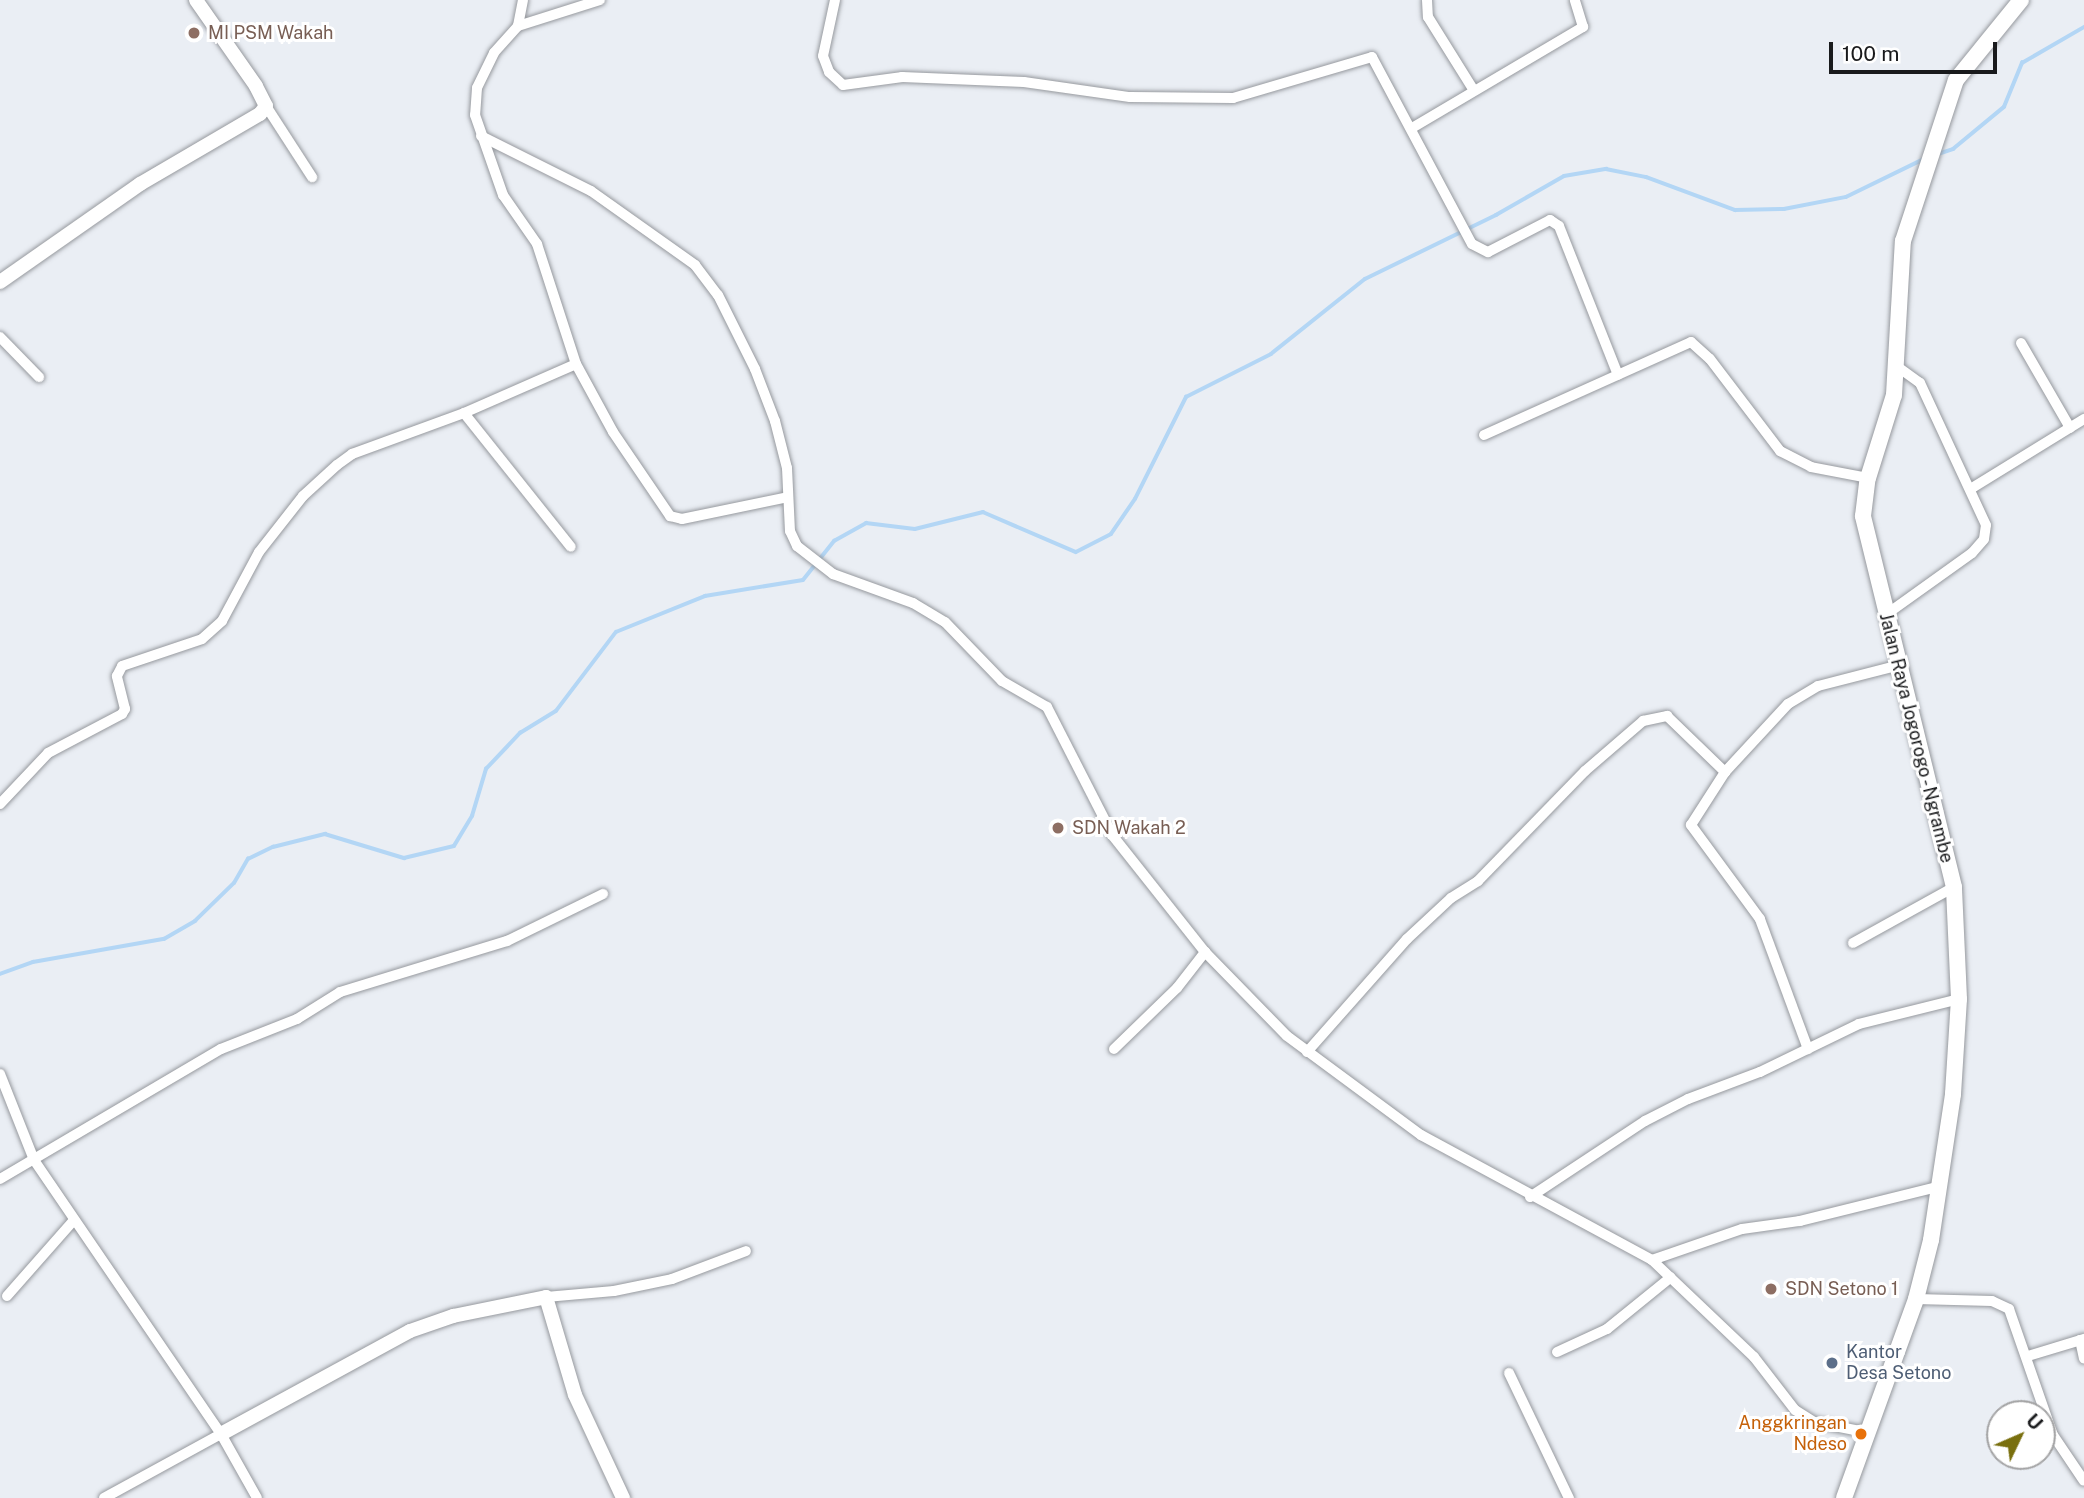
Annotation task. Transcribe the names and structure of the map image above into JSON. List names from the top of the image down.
{
  "streets": {
    "main road": ["Jalan Raya Jogorogo - Ngrambe"]
  },
  "places": [
    "MI PSM Wakah",
    "SDN Wakah 2",
    "SDN Setono 1",
    "Kantor Desa Setono",
    "Anggkringan Ndeso"
  ],
  "scale_bar": "100 m",
  "north": "top right"
}
